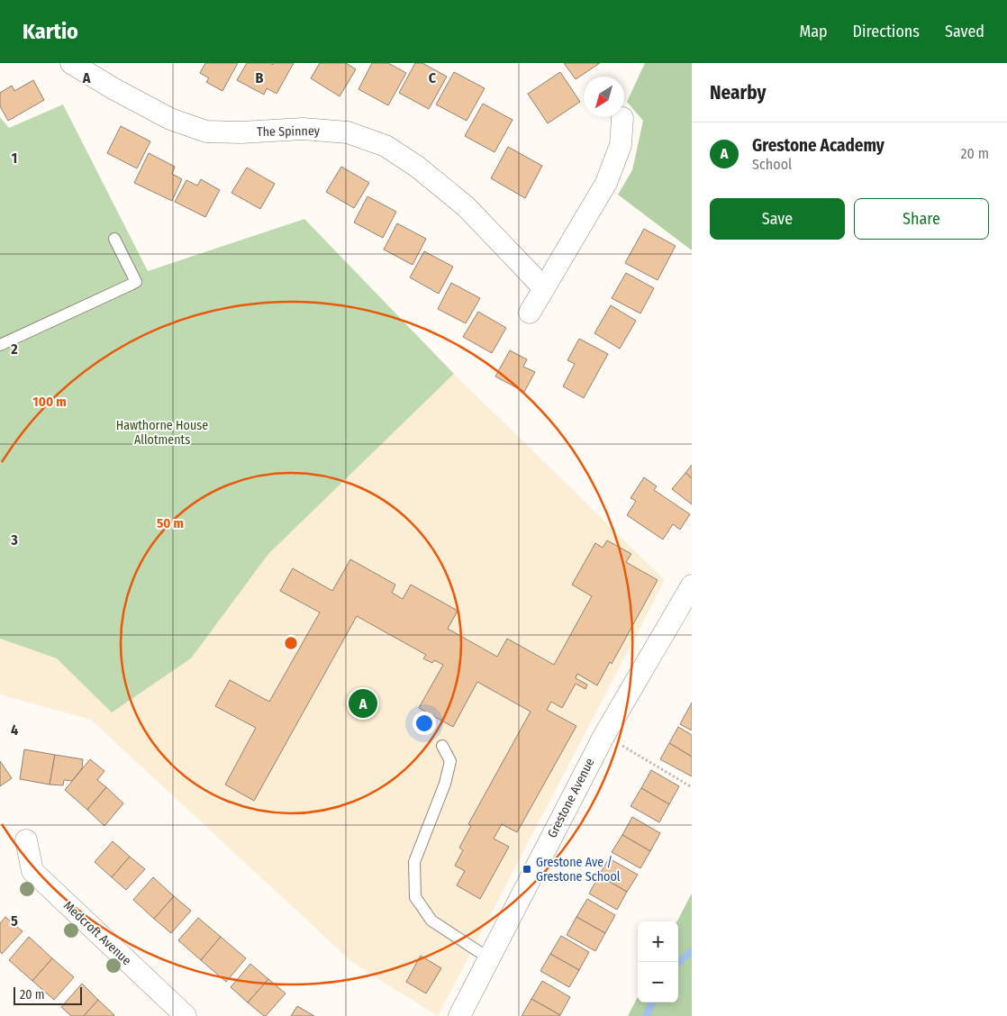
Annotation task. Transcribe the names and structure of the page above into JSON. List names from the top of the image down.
{
  "streets": {
    "street": ["The Spinney", "Grestone Avenue", "Medcroft Avenue"]
  },
  "parks": ["Hawthorne House Allotments"],
  "places": {
    "transit": ["Grestone Ave / Grestone School"]
  },
  "scale_bar": "20 m",
  "north": "bottom left",
  "page": {
    "header": "Kartio",
    "nav": ["Map", "Directions", "Saved"],
    "heading": "Nearby",
    "list": [
      {
        "mark": "A",
        "name": "Grestone Academy",
        "note": "School",
        "value": "20 m"
      }
    ],
    "buttons": ["Save", "Share"],
    "pins": "A",
    "map_buttons": ["+", "−"],
    "scale": "20 m"
  },
  "grid": {
    "columns": ["A", "B", "C"],
    "rows": [
      "1",
      "2",
      "3",
      "4",
      "5"
    ]
  },
  "rings": ["100 m", "50 m"]
}
